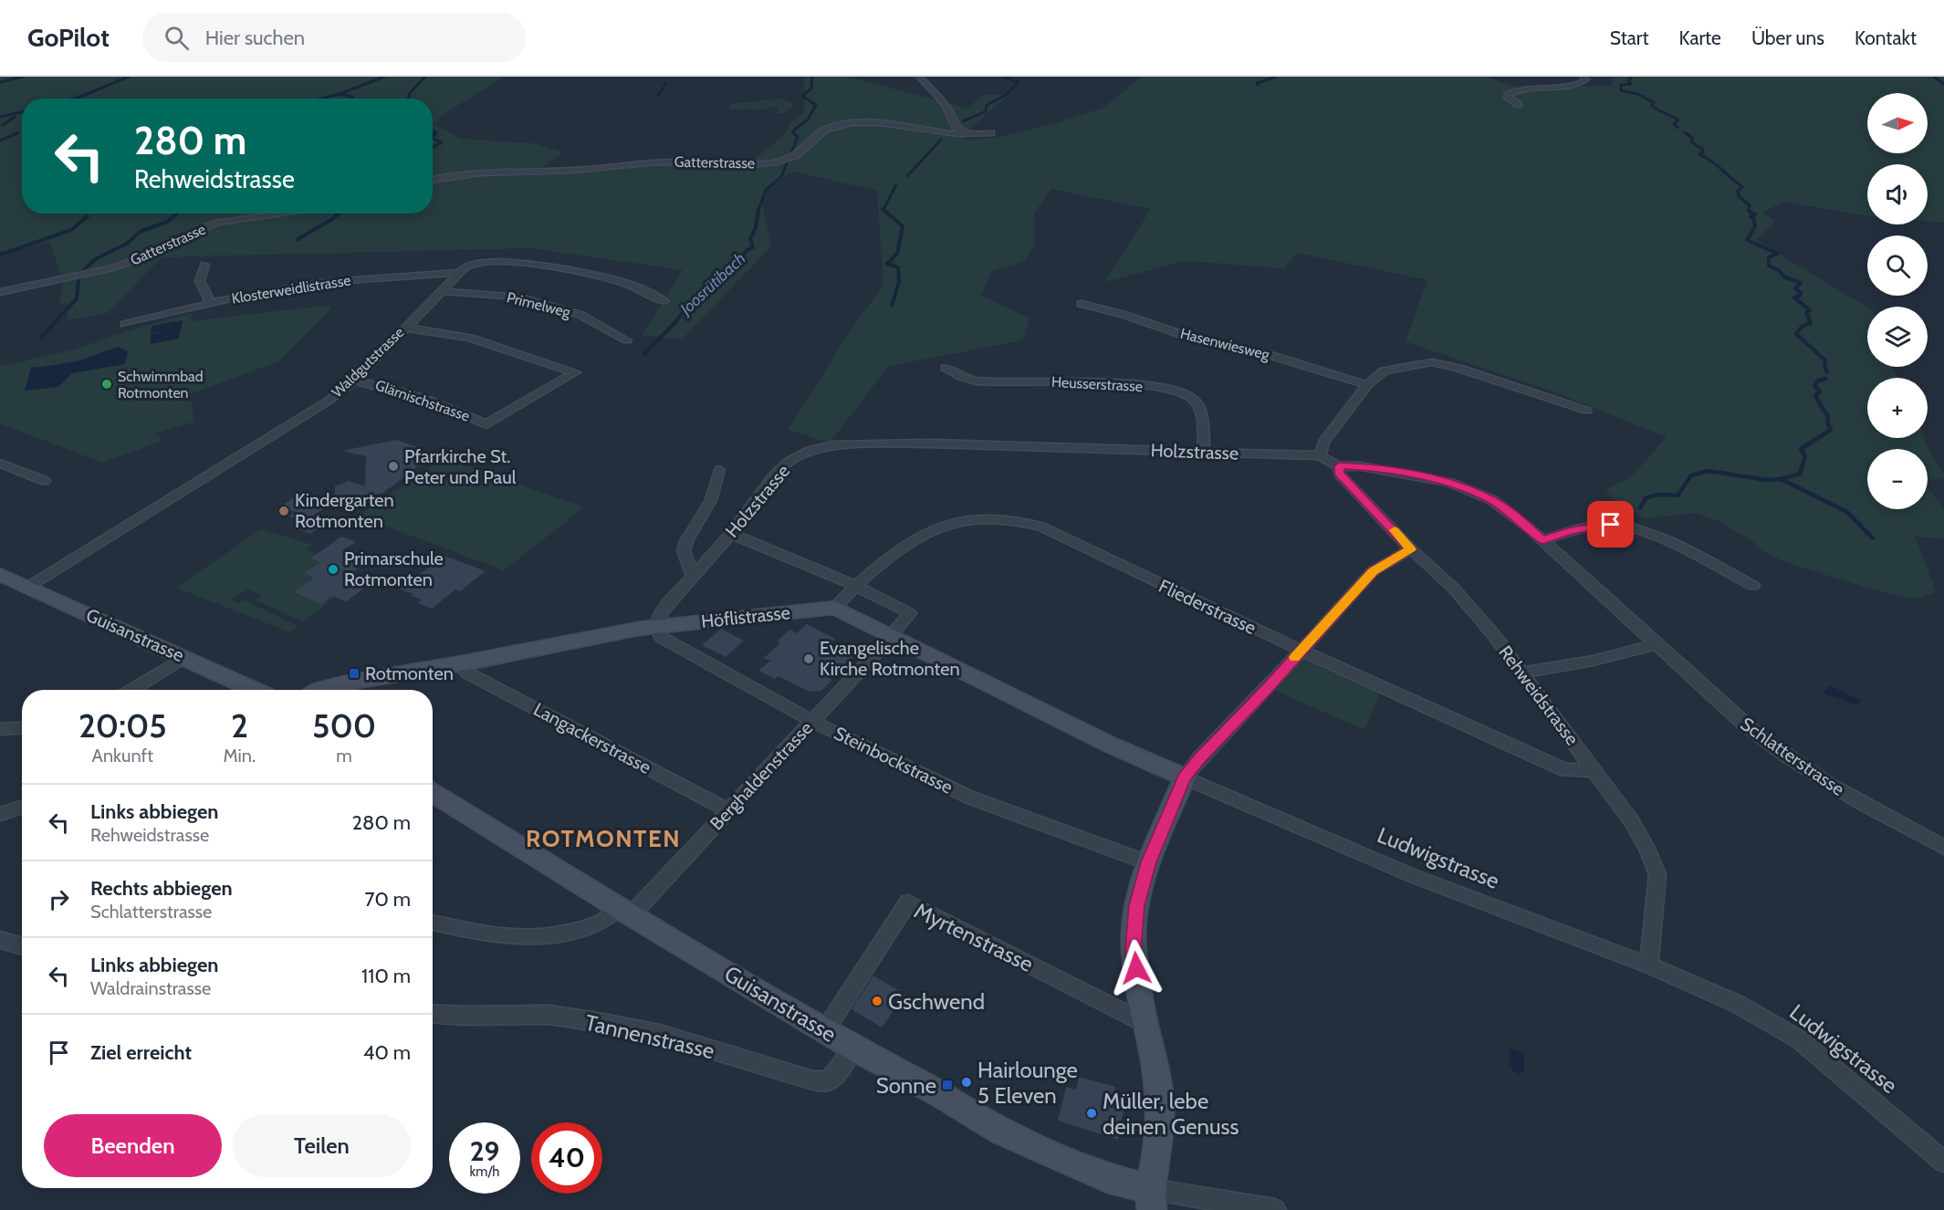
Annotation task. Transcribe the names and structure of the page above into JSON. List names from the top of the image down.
{
  "streets": {
    "street": [
      "Gatterstrasse",
      "Klosterweidlistrasse",
      "Primelweg",
      "Hasenwiesweg",
      "Waldgutstrasse",
      "Heusserstrasse",
      "Glärnischstrasse",
      "Holzstrasse",
      "Fliederstrasse",
      "Höflistrasse",
      "Guisanstrasse",
      "Rehweidstrasse",
      "Langackerstrasse",
      "Schlatterstrasse",
      "Steinbockstrasse",
      "Berghaldenstrasse",
      "Ludwigstrasse",
      "Myrtenstrasse",
      "Tannenstrasse"
    ]
  },
  "crossings": [
    ["Klosterweidlistrasse", "Waldgutstrasse"],
    ["Primelweg", "Waldgutstrasse"],
    ["Waldgutstrasse", "Glärnischstrasse"],
    ["Waldgutstrasse", "Guisanstrasse"],
    ["Heusserstrasse", "Holzstrasse"],
    ["Holzstrasse", "Höflistrasse"],
    ["Holzstrasse", "Rehweidstrasse"],
    ["Holzstrasse", "Schlatterstrasse"],
    ["Holzstrasse", "Steinbockstrasse"],
    ["Fliederstrasse", "Höflistrasse"],
    ["Fliederstrasse", "Rehweidstrasse"],
    ["Fliederstrasse", "Berghaldenstrasse"],
    ["Fliederstrasse", "Ludwigstrasse"],
    ["Höflistrasse", "Steinbockstrasse"],
    ["Höflistrasse", "Ludwigstrasse"],
    ["Guisanstrasse", "Berghaldenstrasse"],
    ["Guisanstrasse", "Myrtenstrasse"],
    ["Guisanstrasse", "Tannenstrasse"],
    ["Rehweidstrasse", "Schlatterstrasse"],
    ["Rehweidstrasse", "Ludwigstrasse"],
    ["Langackerstrasse", "Berghaldenstrasse"],
    ["Steinbockstrasse", "Berghaldenstrasse"],
    ["Berghaldenstrasse", "Ludwigstrasse"]
  ],
  "districts": ["ROTMONTEN"],
  "water": ["Joosrütibach"],
  "places": {
    "other": [
      "Schwimmbad Rotmonten",
      "Pfarrkirche St. Peter und Paul",
      "Kindergarten Rotmonten",
      "Primarschule Rotmonten",
      "Evangelische Kirche Rotmonten",
      "Gschwend",
      "Hairlounge 5 Eleven",
      "Müller, lebe deinen Genuss"
    ],
    "transit": ["Rotmonten", "Sonne"]
  },
  "north": "right",
  "page": {
    "header": "GoPilot",
    "search": "Hier suchen",
    "nav": [
      "Start",
      "Karte",
      "Über uns",
      "Kontakt"
    ],
    "map_buttons": ["+", "−"],
    "turn": ["280 m", "Rehweidstrasse"],
    "eta": [
      "20:05",
      "Ankunft",
      "2",
      "Min.",
      "500",
      "m"
    ],
    "list": [
      {
        "name": "Links abbiegen",
        "note": "Rehweidstrasse",
        "value": "280 m"
      },
      {
        "name": "Rechts abbiegen",
        "note": "Schlatterstrasse",
        "value": "70 m"
      },
      {
        "name": "Links abbiegen",
        "note": "Waldrainstrasse",
        "value": "110 m"
      },
      {
        "name": "Ziel erreicht",
        "value": "40 m"
      }
    ],
    "buttons": ["Beenden", "Teilen"],
    "speed": "29 km/h",
    "limit": "40"
  }
}
